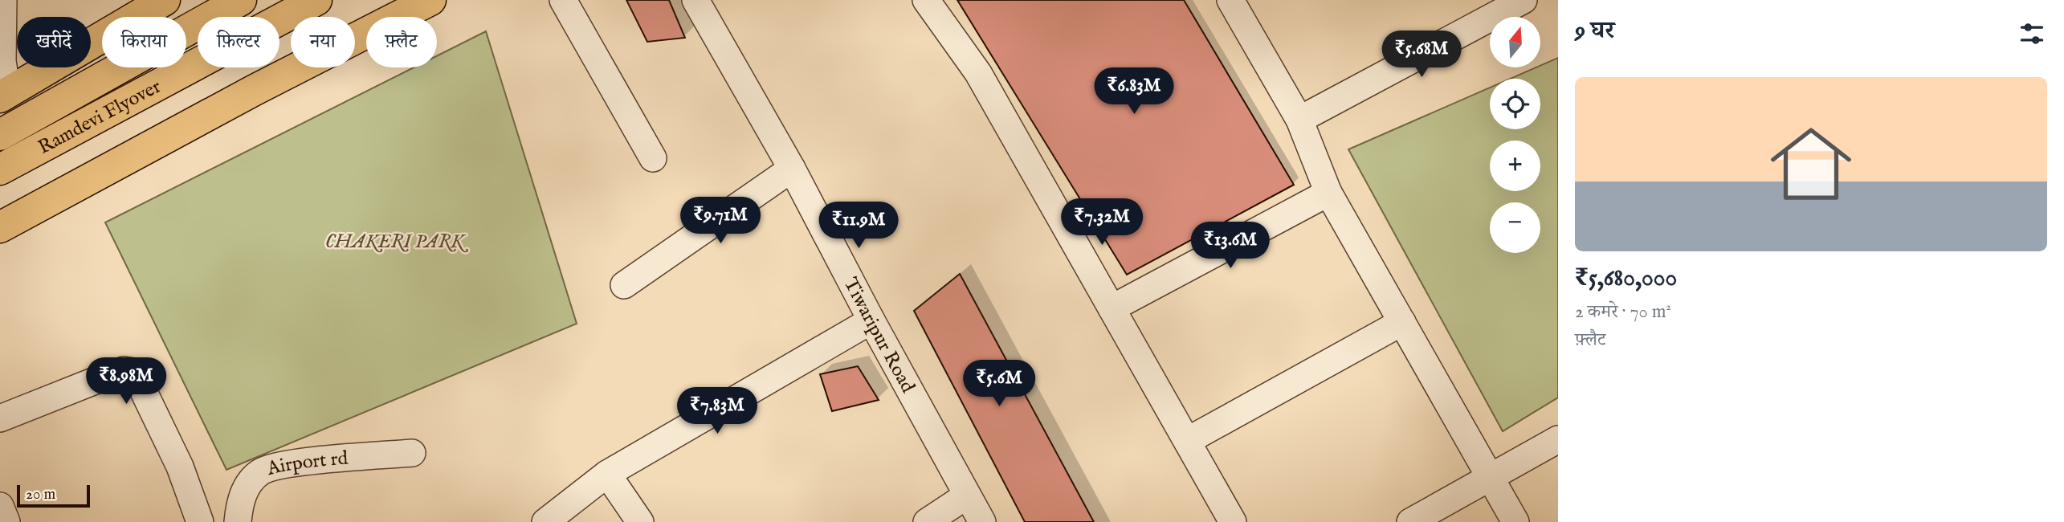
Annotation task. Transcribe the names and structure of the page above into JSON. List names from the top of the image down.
{
  "streets": {
    "main road": ["Ramdevi Flyover"],
    "street": ["Tiwaripur Road", "Airport rd"]
  },
  "parks": ["CHAKERI PARK"],
  "scale_bar": "20 m",
  "north": "top",
  "page": {
    "heading": "9 घर",
    "map_buttons": ["+", "−"],
    "chip": [
      "खरीदें",
      "किराया",
      "फ़िल्टर",
      "नया",
      "फ़्लैट"
    ],
    "price": [
      "₹5.68M",
      "₹6.83M",
      "₹9.71M",
      "₹7.32M",
      "₹11.9M",
      "₹13.6M",
      "₹8.98M",
      "₹5.6M",
      "₹7.83M"
    ],
    "list": [
      {
        "name": "₹5,680,000",
        "note": "2 कमरे · 70 m² · फ़्लैट"
      }
    ],
    "scale": "20 m"
  }
}
